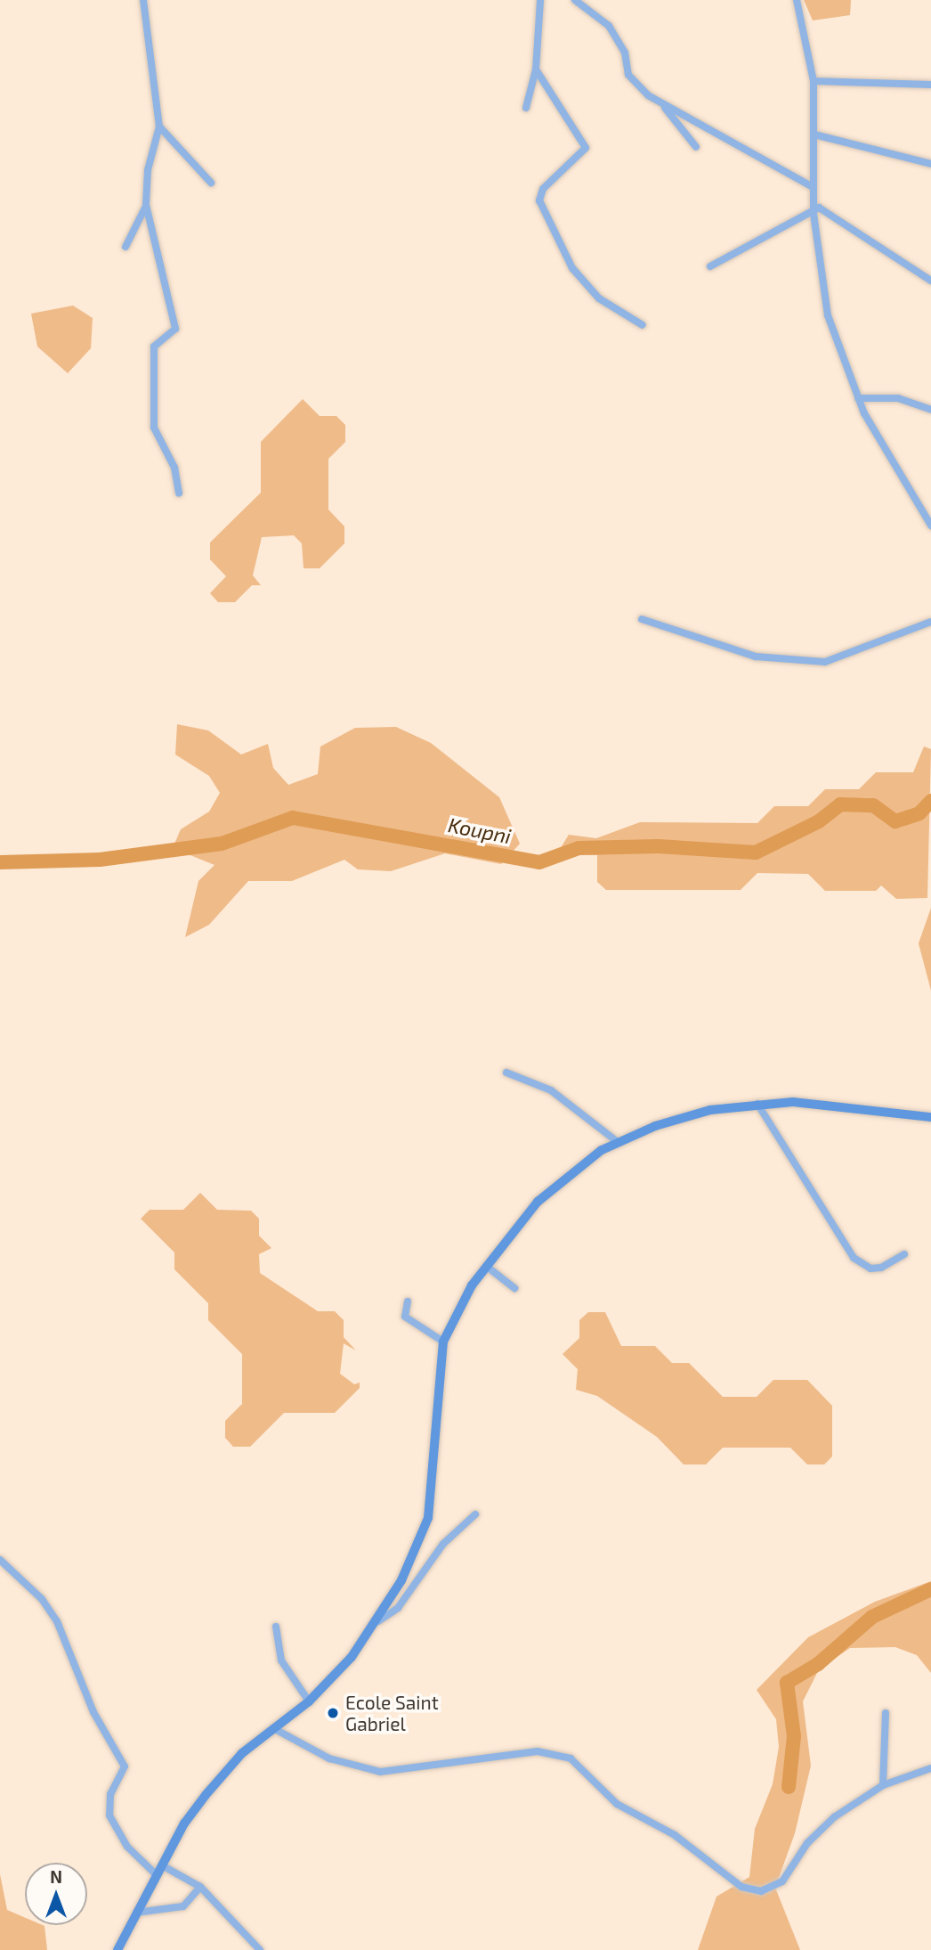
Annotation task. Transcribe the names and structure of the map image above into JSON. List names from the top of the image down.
{
  "water": ["Koupni"],
  "places": ["Ecole Saint Gabriel"],
  "north": "top"
}
